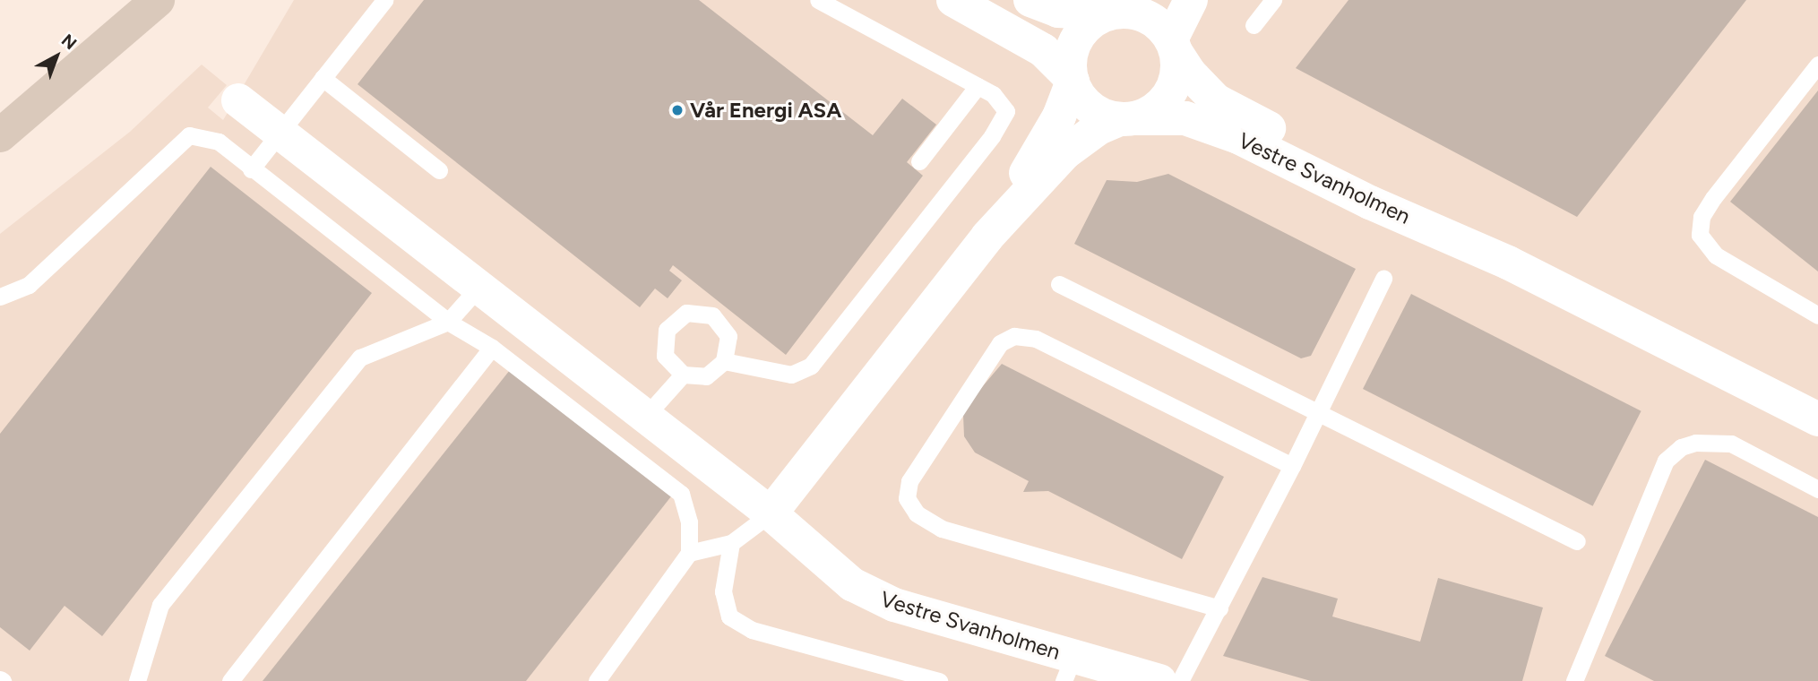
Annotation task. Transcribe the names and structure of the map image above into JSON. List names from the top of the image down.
{
  "streets": {
    "street": ["Vestre Svanholmen"]
  },
  "places": ["Vår Energi ASA"],
  "north": "top right"
}
